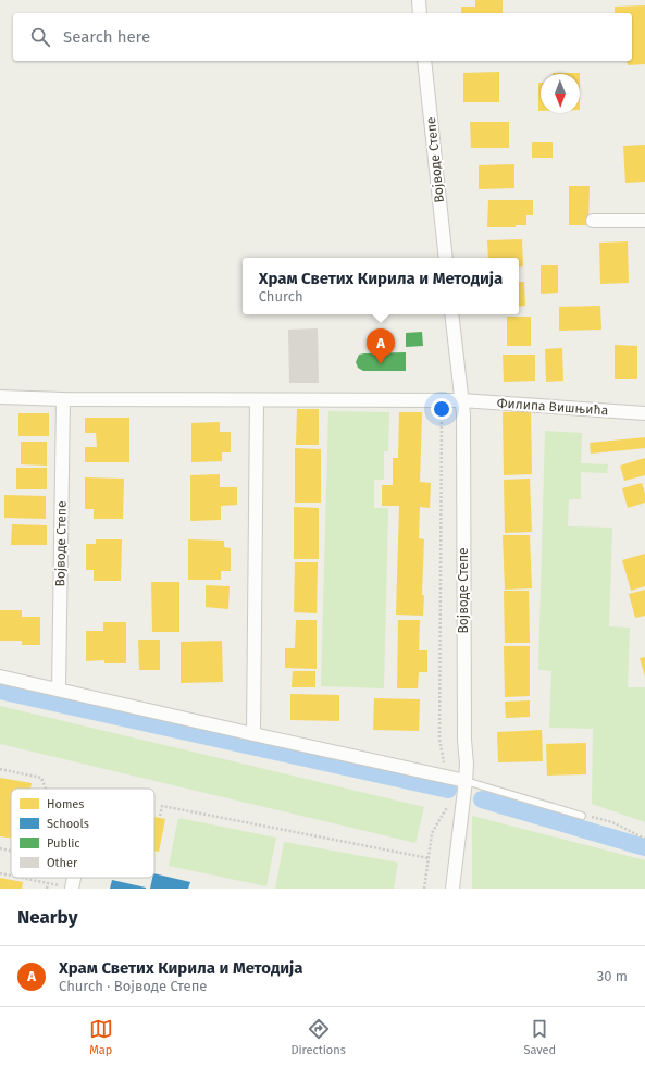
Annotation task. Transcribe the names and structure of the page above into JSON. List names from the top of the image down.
{
  "streets": {
    "street": ["Војводе Степе", "Филипа Вишњића"]
  },
  "crossings": [
    ["Војводе Степе", "Филипа Вишњића"]
  ],
  "legend": [
    "Homes",
    "Schools",
    "Public",
    "Other"
  ],
  "north": "bottom",
  "page": {
    "search": "Search here",
    "popup": ["Храм Светих Кирила и Методија", "Church"],
    "pins": "A",
    "heading": "Nearby",
    "list": [
      {
        "mark": "A",
        "name": "Храм Светих Кирила и Методија",
        "note": "Church · Војводе Степе",
        "value": "30 m"
      }
    ],
    "nav": ["Map", "Directions", "Saved"]
  }
}
